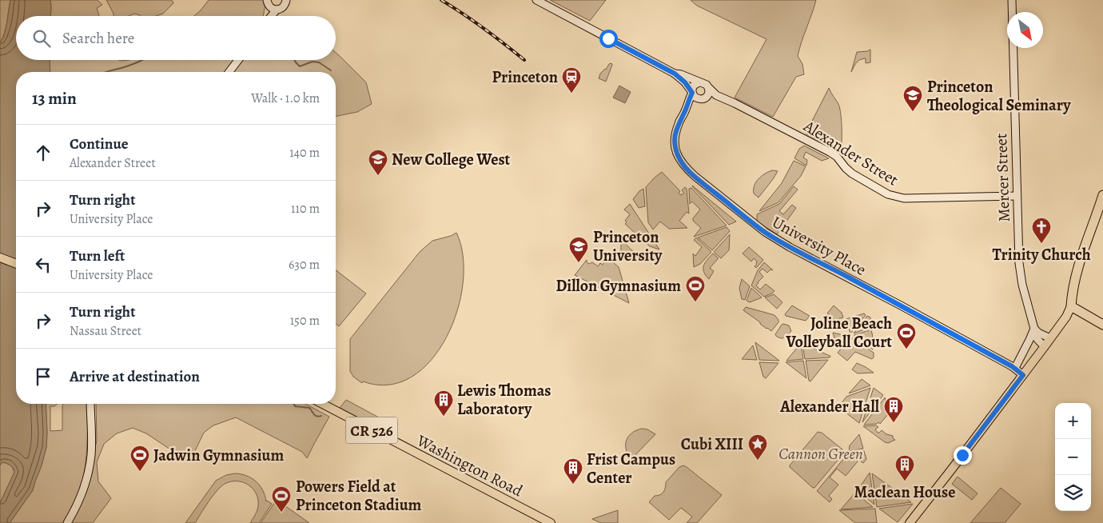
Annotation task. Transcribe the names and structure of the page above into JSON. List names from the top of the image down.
{
  "streets": {
    "main road": [
      "Alexander Street",
      "Mercer Street",
      "University Place",
      "CR 526",
      "Washington Road"
    ]
  },
  "crossings": [
    ["Alexander Street", "Mercer Street"],
    ["Alexander Street", "University Place"]
  ],
  "parks": ["Cannon Green"],
  "places": {
    "station": ["Princeton"],
    "school or university": ["Princeton Theological Seminary", "New College West", "Princeton University"],
    "church": ["Trinity Church"],
    "sports": [
      "Dillon Gymnasium",
      "Joline Beach Volleyball Court",
      "Jadwin Gymnasium",
      "Powers Field at Princeton Stadium"
    ],
    "building": [
      "Lewis Thomas Laboratory",
      "Alexander Hall",
      "Maclean House",
      "Frist Campus Center"
    ],
    "place": ["Cubi XIII"]
  },
  "north": "bottom right",
  "page": {
    "search": "Search here",
    "heading": ["13 min", "Walk · 1.0 km"],
    "list": [
      ["Continue", "Alexander Street", "140 m"],
      ["Turn right", "University Place", "110 m"],
      ["Turn left", "University Place", "630 m"],
      ["Turn right", "Nassau Street", "150 m"],
      "Arrive at destination"
    ],
    "map_buttons": ["+", "−"]
  }
}
